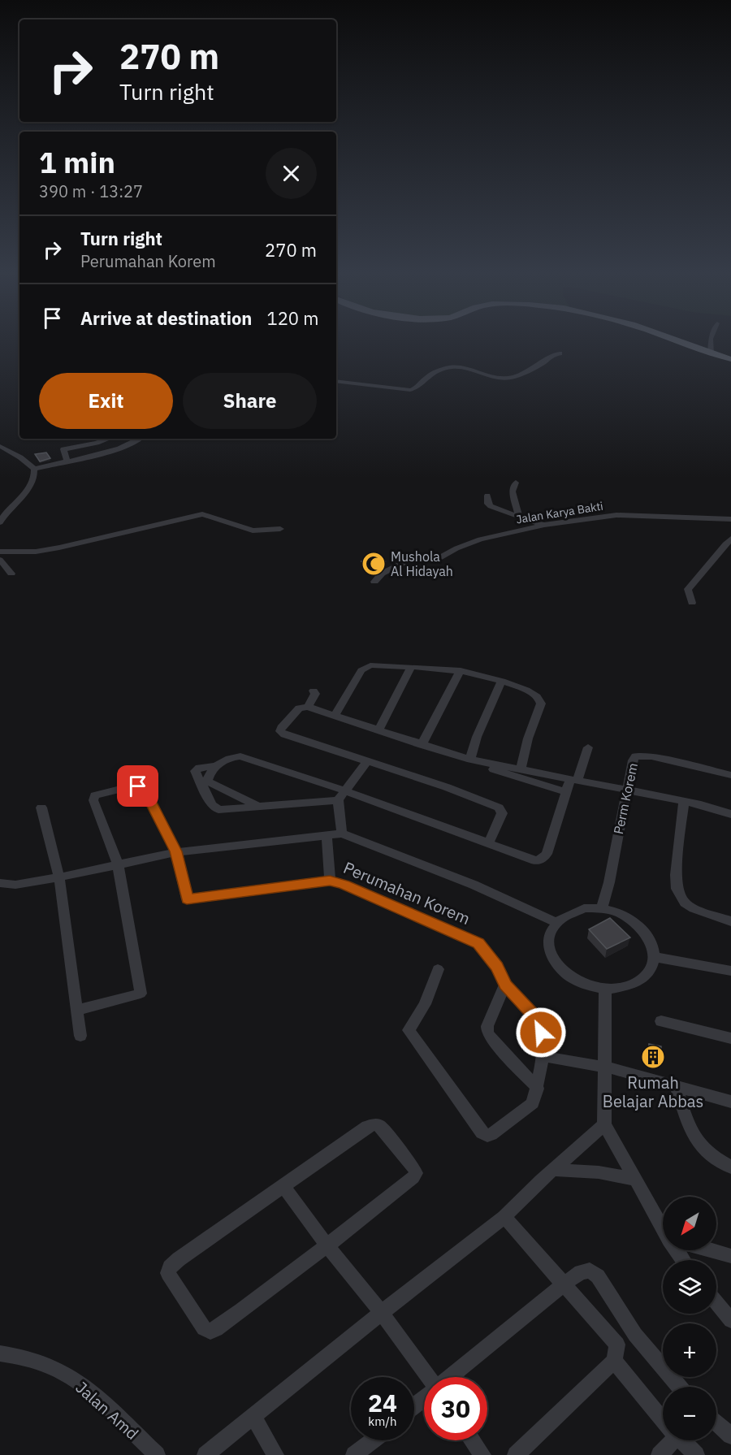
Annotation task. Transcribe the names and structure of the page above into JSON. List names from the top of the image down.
{
  "streets": {
    "street": [
      "Jalan Karya Bakti",
      "Perm Korem",
      "Perumahan Korem",
      "Jalan Amd"
    ]
  },
  "crossings": [
    ["Perm Korem", "Perumahan Korem"]
  ],
  "places": {
    "mosque": ["Mushola Al Hidayah"],
    "building": ["Rumah Belajar Abbas"]
  },
  "north": "bottom left",
  "page": {
    "turn": ["270 m", "Turn right"],
    "heading": ["1 min", "390 m · 13:27"],
    "list": [
      {
        "name": "Turn right",
        "note": "Perumahan Korem",
        "value": "270 m"
      },
      {
        "name": "Arrive at destination",
        "value": "120 m"
      }
    ],
    "buttons": ["Exit", "Share"],
    "map_buttons": ["+", "−"],
    "speed": "24 km/h",
    "limit": "30"
  }
}
